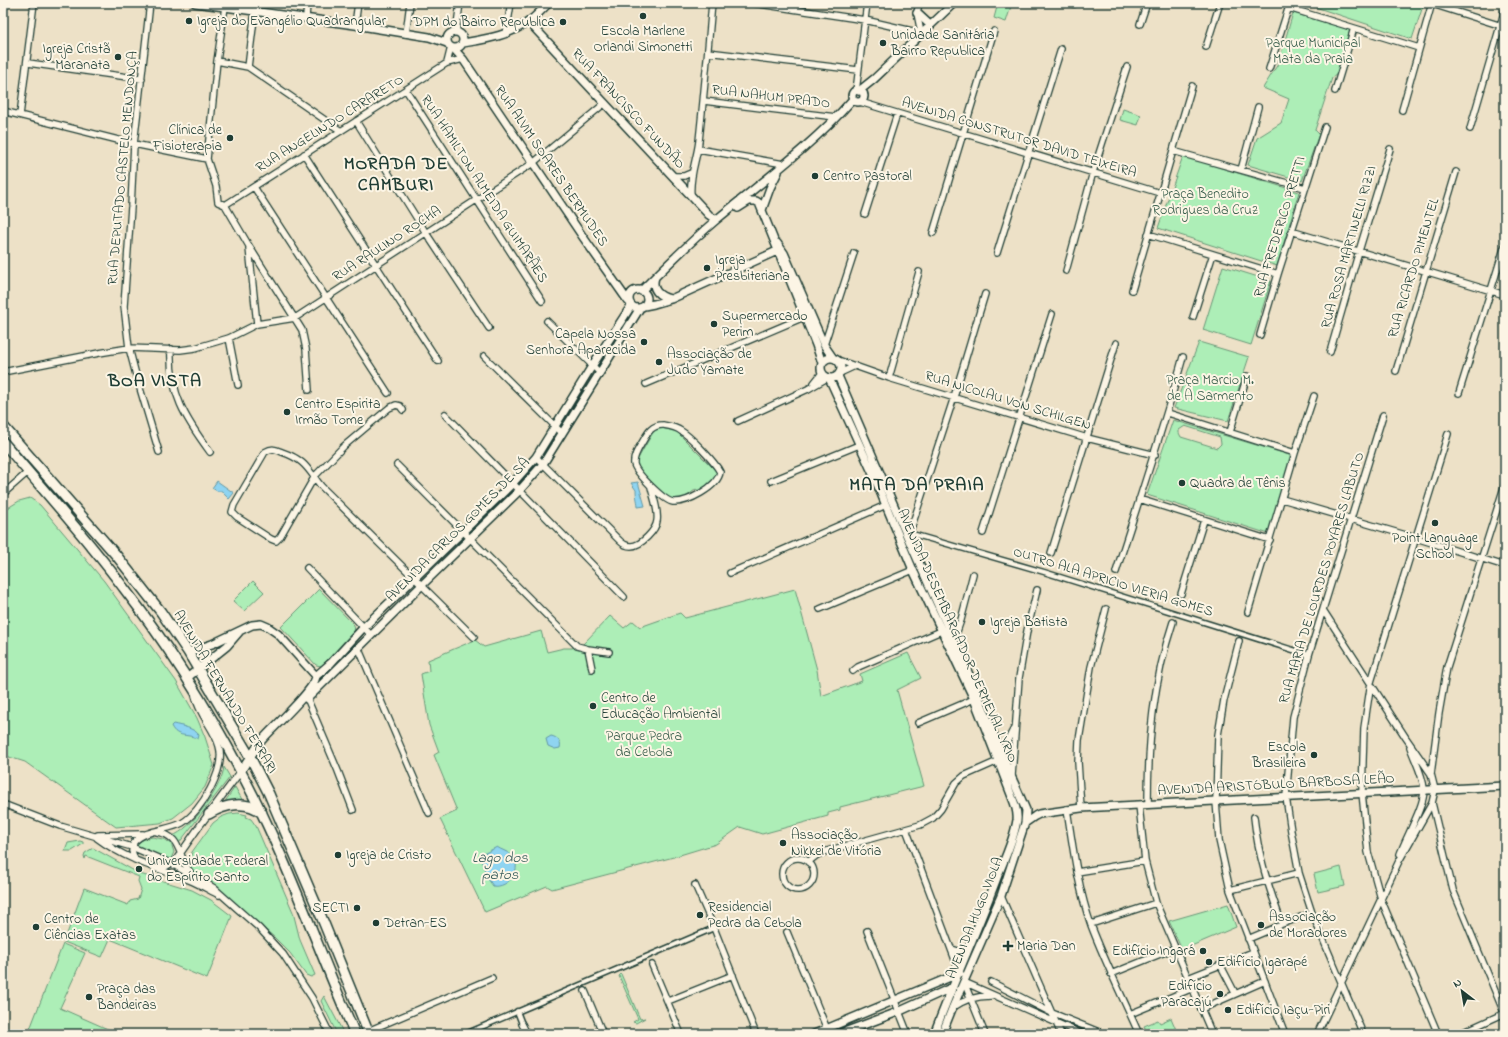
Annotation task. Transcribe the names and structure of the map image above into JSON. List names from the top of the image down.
{
  "streets": {
    "main road": ["AVENIDA FERNANDO FERRARI"],
    "street": [
      "RUA NAHUM PRADO",
      "RUA FRANCISCO FUNDÃO",
      "RUA ANGELINDO CARARETO",
      "AVENIDA CONSTRUTOR DAVID TEIXEIRA",
      "RUA ALVIM SOARES BERMUDES",
      "RUA DEPUTADO CASTELO MENDONÇA",
      "RUA HAMILTON ALMEIDA GUIMARÃES",
      "RUA FREDERICO PRETTI",
      "RUA RAULINO ROCHA",
      "RUA ROSA MARTINELLI RIZZI",
      "RUA RICARDO PIMENTEL",
      "RUA NICOLAU VON SCHILGEN",
      "AVENIDA CARLOS GOMES DE SÁ",
      "RUA MARIA DE LOURDES POYARES LABUTO",
      "OUTRO ALA APRICIO VIERIA GOMES",
      "AVENIDA DESEMBARGADOR DERMEVAL LYRIO",
      "AVENIDA ARISTÓBULO BARBOSA LEÃO",
      "AVENIDA HUGO VIOLA"
    ]
  },
  "crossings": [
    ["RUA FRANCISCO FUNDÃO", "RUA RAULINO ROCHA"],
    ["RUA ANGELINDO CARARETO", "RUA ALVIM SOARES BERMUDES"],
    ["RUA ANGELINDO CARARETO", "RUA HAMILTON ALMEIDA GUIMARÃES"],
    ["RUA ALVIM SOARES BERMUDES", "RUA RAULINO ROCHA"],
    ["RUA ALVIM SOARES BERMUDES", "AVENIDA CARLOS GOMES DE SÁ"],
    ["RUA HAMILTON ALMEIDA GUIMARÃES", "RUA RAULINO ROCHA"],
    ["RUA NICOLAU VON SCHILGEN", "AVENIDA DESEMBARGADOR DERMEVAL LYRIO"],
    ["AVENIDA CARLOS GOMES DE SÁ", "AVENIDA FERNANDO FERRARI"],
    ["RUA MARIA DE LOURDES POYARES LABUTO", "OUTRO ALA APRICIO VIERIA GOMES"],
    ["RUA MARIA DE LOURDES POYARES LABUTO", "AVENIDA ARISTÓBULO BARBOSA LEÃO"],
    ["OUTRO ALA APRICIO VIERIA GOMES", "AVENIDA DESEMBARGADOR DERMEVAL LYRIO"],
    ["AVENIDA DESEMBARGADOR DERMEVAL LYRIO", "AVENIDA ARISTÓBULO BARBOSA LEÃO"],
    ["AVENIDA DESEMBARGADOR DERMEVAL LYRIO", "AVENIDA HUGO VIOLA"],
    ["AVENIDA ARISTÓBULO BARBOSA LEÃO", "AVENIDA HUGO VIOLA"]
  ],
  "districts": ["MORADA DE CAMBURI", "BOA VISTA", "MATA DA PRAIA"],
  "water": ["Lago dos patos"],
  "parks": [
    "Parque Municipal Mata da Praia",
    "Praça Benedito Rodrigues da Cruz",
    "Praça Marcio M. de A Sarmento",
    "Parque Pedra da Cebola"
  ],
  "places": {
    "other": [
      "Escola Marlene Orlandi Simonetti",
      "Igreja do Evangélio Quadrangular",
      "DPM do Bairro Republica",
      "Unidade Sanitária Bairro Republica",
      "Igreja Cristã Maranata",
      "Clínica de Fisioterapia",
      "Centro Pastoral",
      "Igreja Presbiteriana",
      "Supermercado Perim",
      "Capela Nossa Senhora Aparecida",
      "Associação de Judo Yamate",
      "Centro Espirita Irmão Tome",
      "Quadra de Tênis",
      "Point Language School",
      "Igreja Batista",
      "Centro de Educação Ambiental",
      "Escola Brasileira",
      "Associação Nikkei de Vitória",
      "Igreja de Cristo",
      "Universidade Federal do Espírito Santo",
      "SECTI",
      "Residencial Pedra da Cebola",
      "Detran-ES",
      "Associação de Moradores",
      "Centro de Ciências Exatas",
      "Edifício Ingará",
      "Edifício Igarapé",
      "Edifício Paracajú",
      "Praça das Bandeiras",
      "Edifício Iaçu-Piri"
    ],
    "health": ["Maria Dan"]
  },
  "north": "top left"
}
